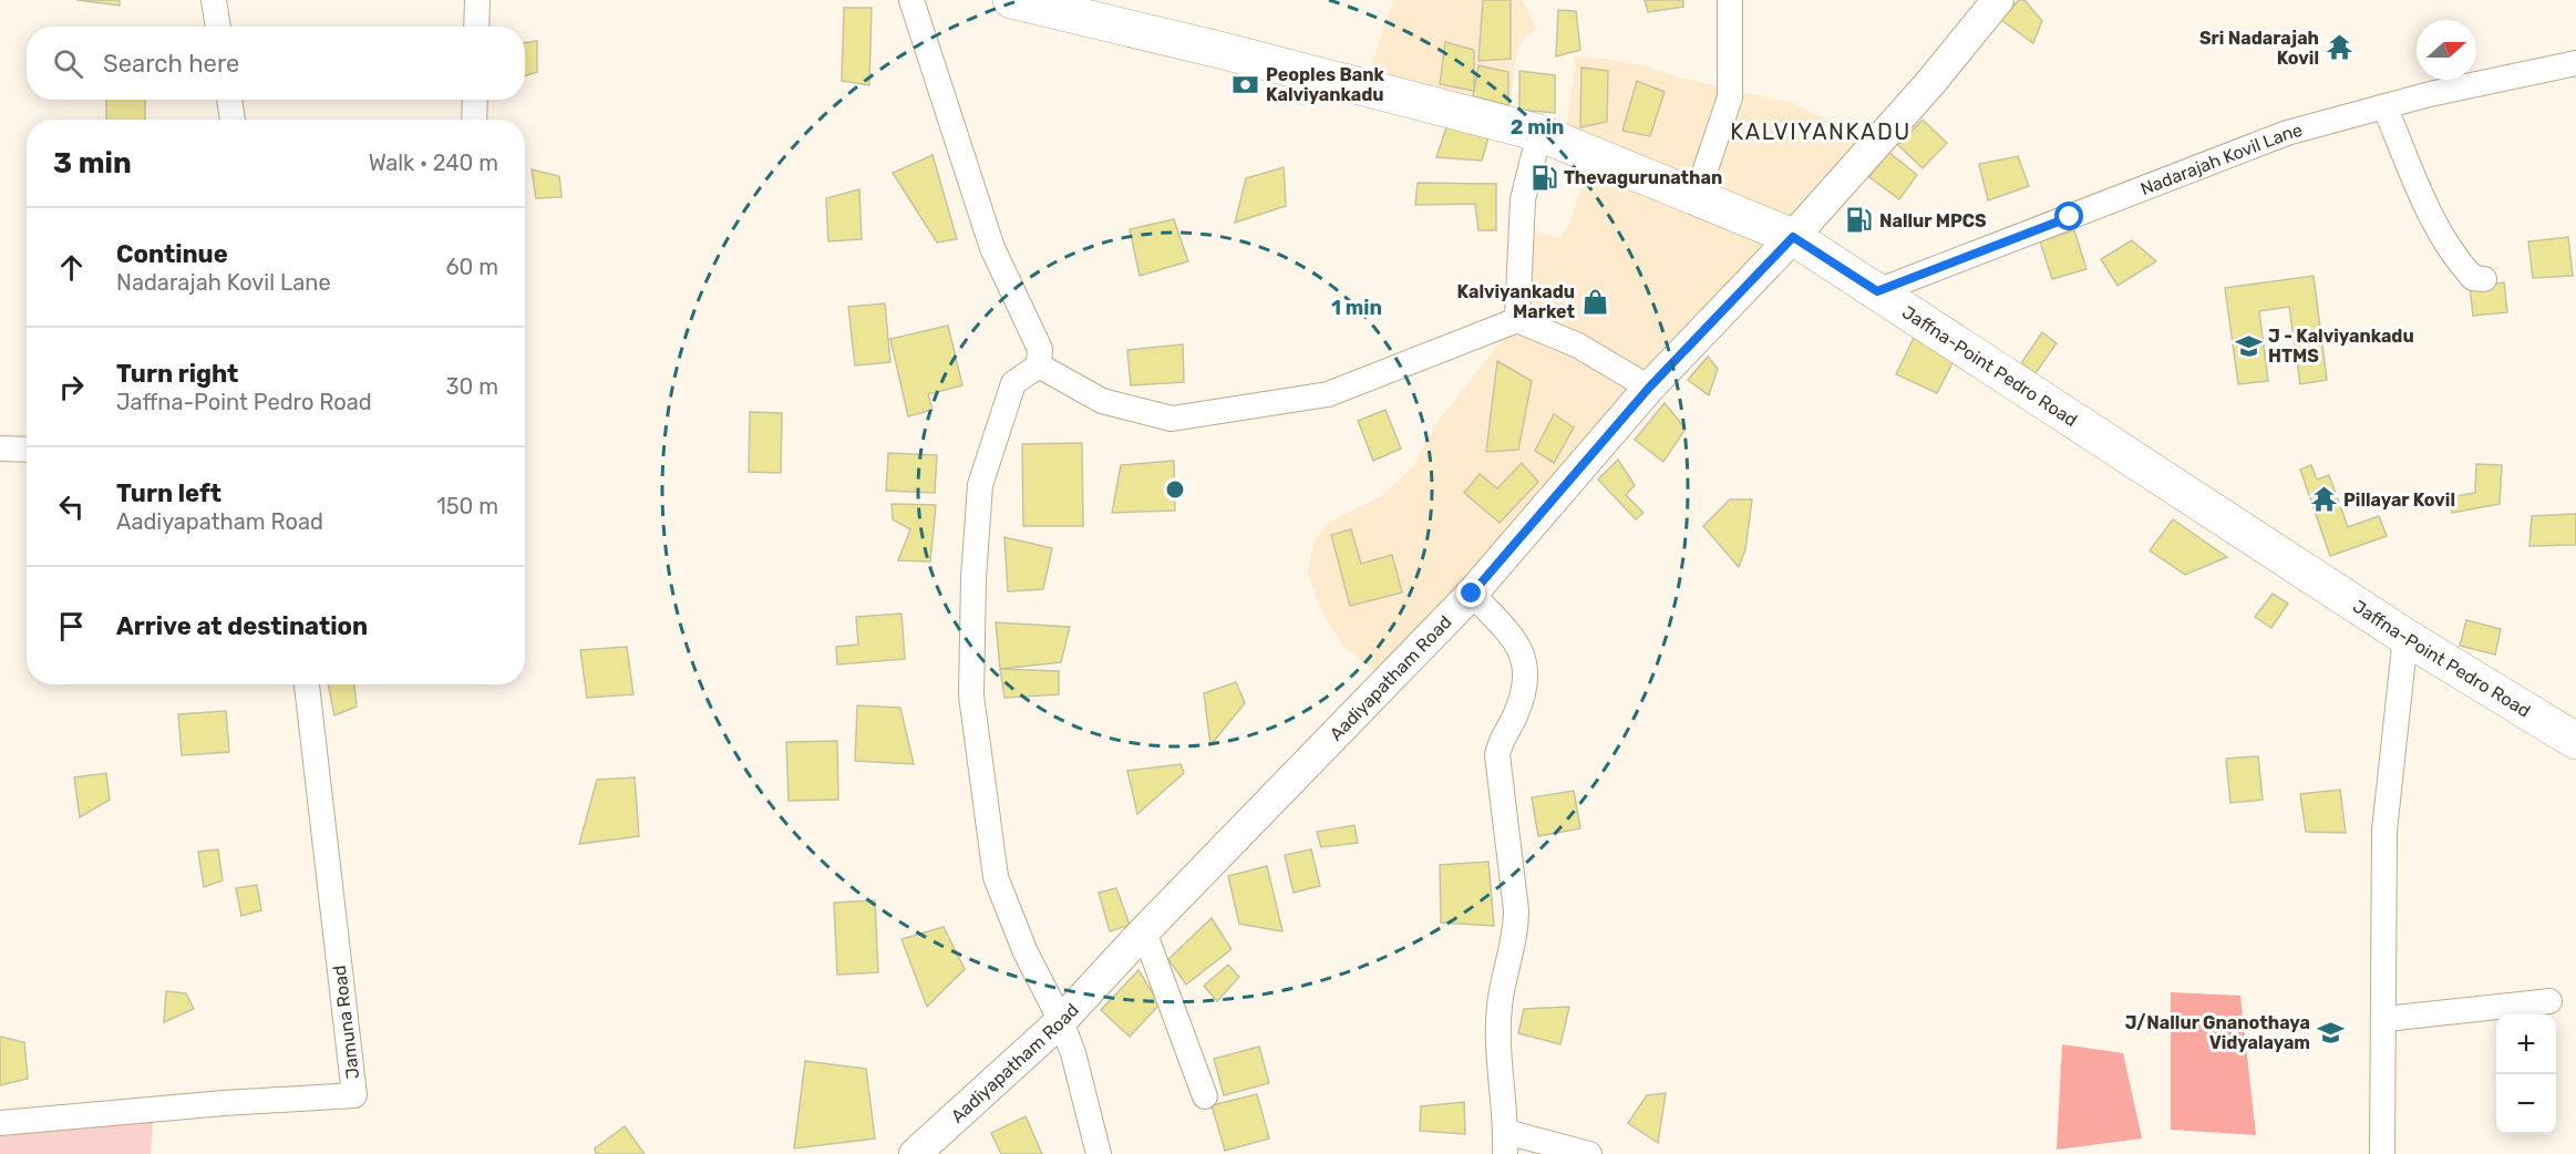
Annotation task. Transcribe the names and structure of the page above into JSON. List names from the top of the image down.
{
  "streets": {
    "main road": ["Jaffna-Point Pedro Road"],
    "street": ["Nadarajah Kovil Lane", "Aadiyapatham Road", "Jamuna Road"]
  },
  "crossings": [
    ["Nadarajah Kovil Lane", "Jaffna-Point Pedro Road"],
    ["Jaffna-Point Pedro Road", "Aadiyapatham Road"]
  ],
  "districts": ["KALVIYANKADU"],
  "places": {
    "temple": ["Sri Nadarajah Kovil", "Pillayar Kovil"],
    "bank": ["Peoples Bank Kalviyankadu"],
    "fuel station": ["Thevagurunathan", "Nallur MPCS"],
    "shop": ["Kalviyankadu Market"],
    "school or university": ["J - Kalviyankadu HTMS", "J/Nallur Gnanothaya Vidyalayam"]
  },
  "north": "right",
  "page": {
    "search": "Search here",
    "heading": ["3 min", "Walk · 240 m"],
    "list": [
      ["Continue", "Nadarajah Kovil Lane", "60 m"],
      ["Turn right", "Jaffna-Point Pedro Road", "30 m"],
      ["Turn left", "Aadiyapatham Road", "150 m"],
      "Arrive at destination"
    ],
    "map_buttons": ["+", "−"]
  },
  "rings": ["2 min", "1 min"]
}
